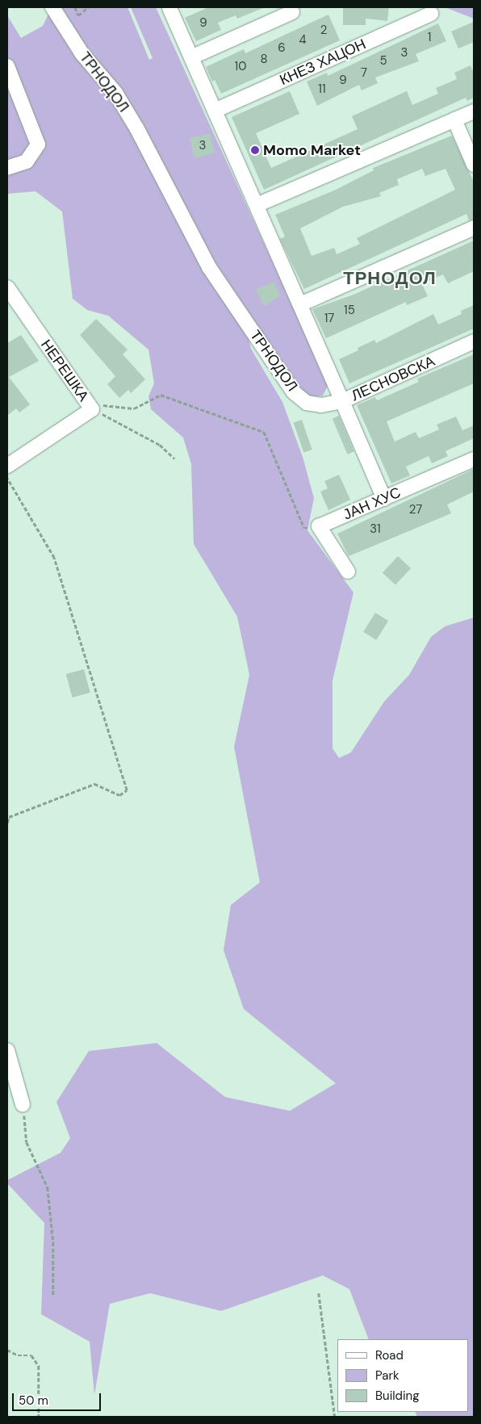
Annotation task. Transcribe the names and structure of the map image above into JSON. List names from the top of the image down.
{
  "streets": {
    "street": [
      "КНЕЗ ХАЦОН",
      "ТРНОДОЛ",
      "НЕРЕШКА",
      "ЛЕСНОВСКА",
      "ЈАН ХУС"
    ]
  },
  "crossings": [
    ["ТРНОДОЛ", "ЛЕСНОВСКА"],
    ["ЛЕСНОВСКА", "ЈАН ХУС"]
  ],
  "districts": ["ТРНОДОЛ"],
  "places": ["Momo Market"],
  "house_numbers": [
    "9",
    "2",
    "1",
    "4",
    "6",
    "3",
    "8",
    "5",
    "10",
    "7",
    "9",
    "11",
    "3",
    "15",
    "17",
    "27",
    "31"
  ],
  "legend": ["Road", "Park", "Building"],
  "scale_bar": "50 m"
}
